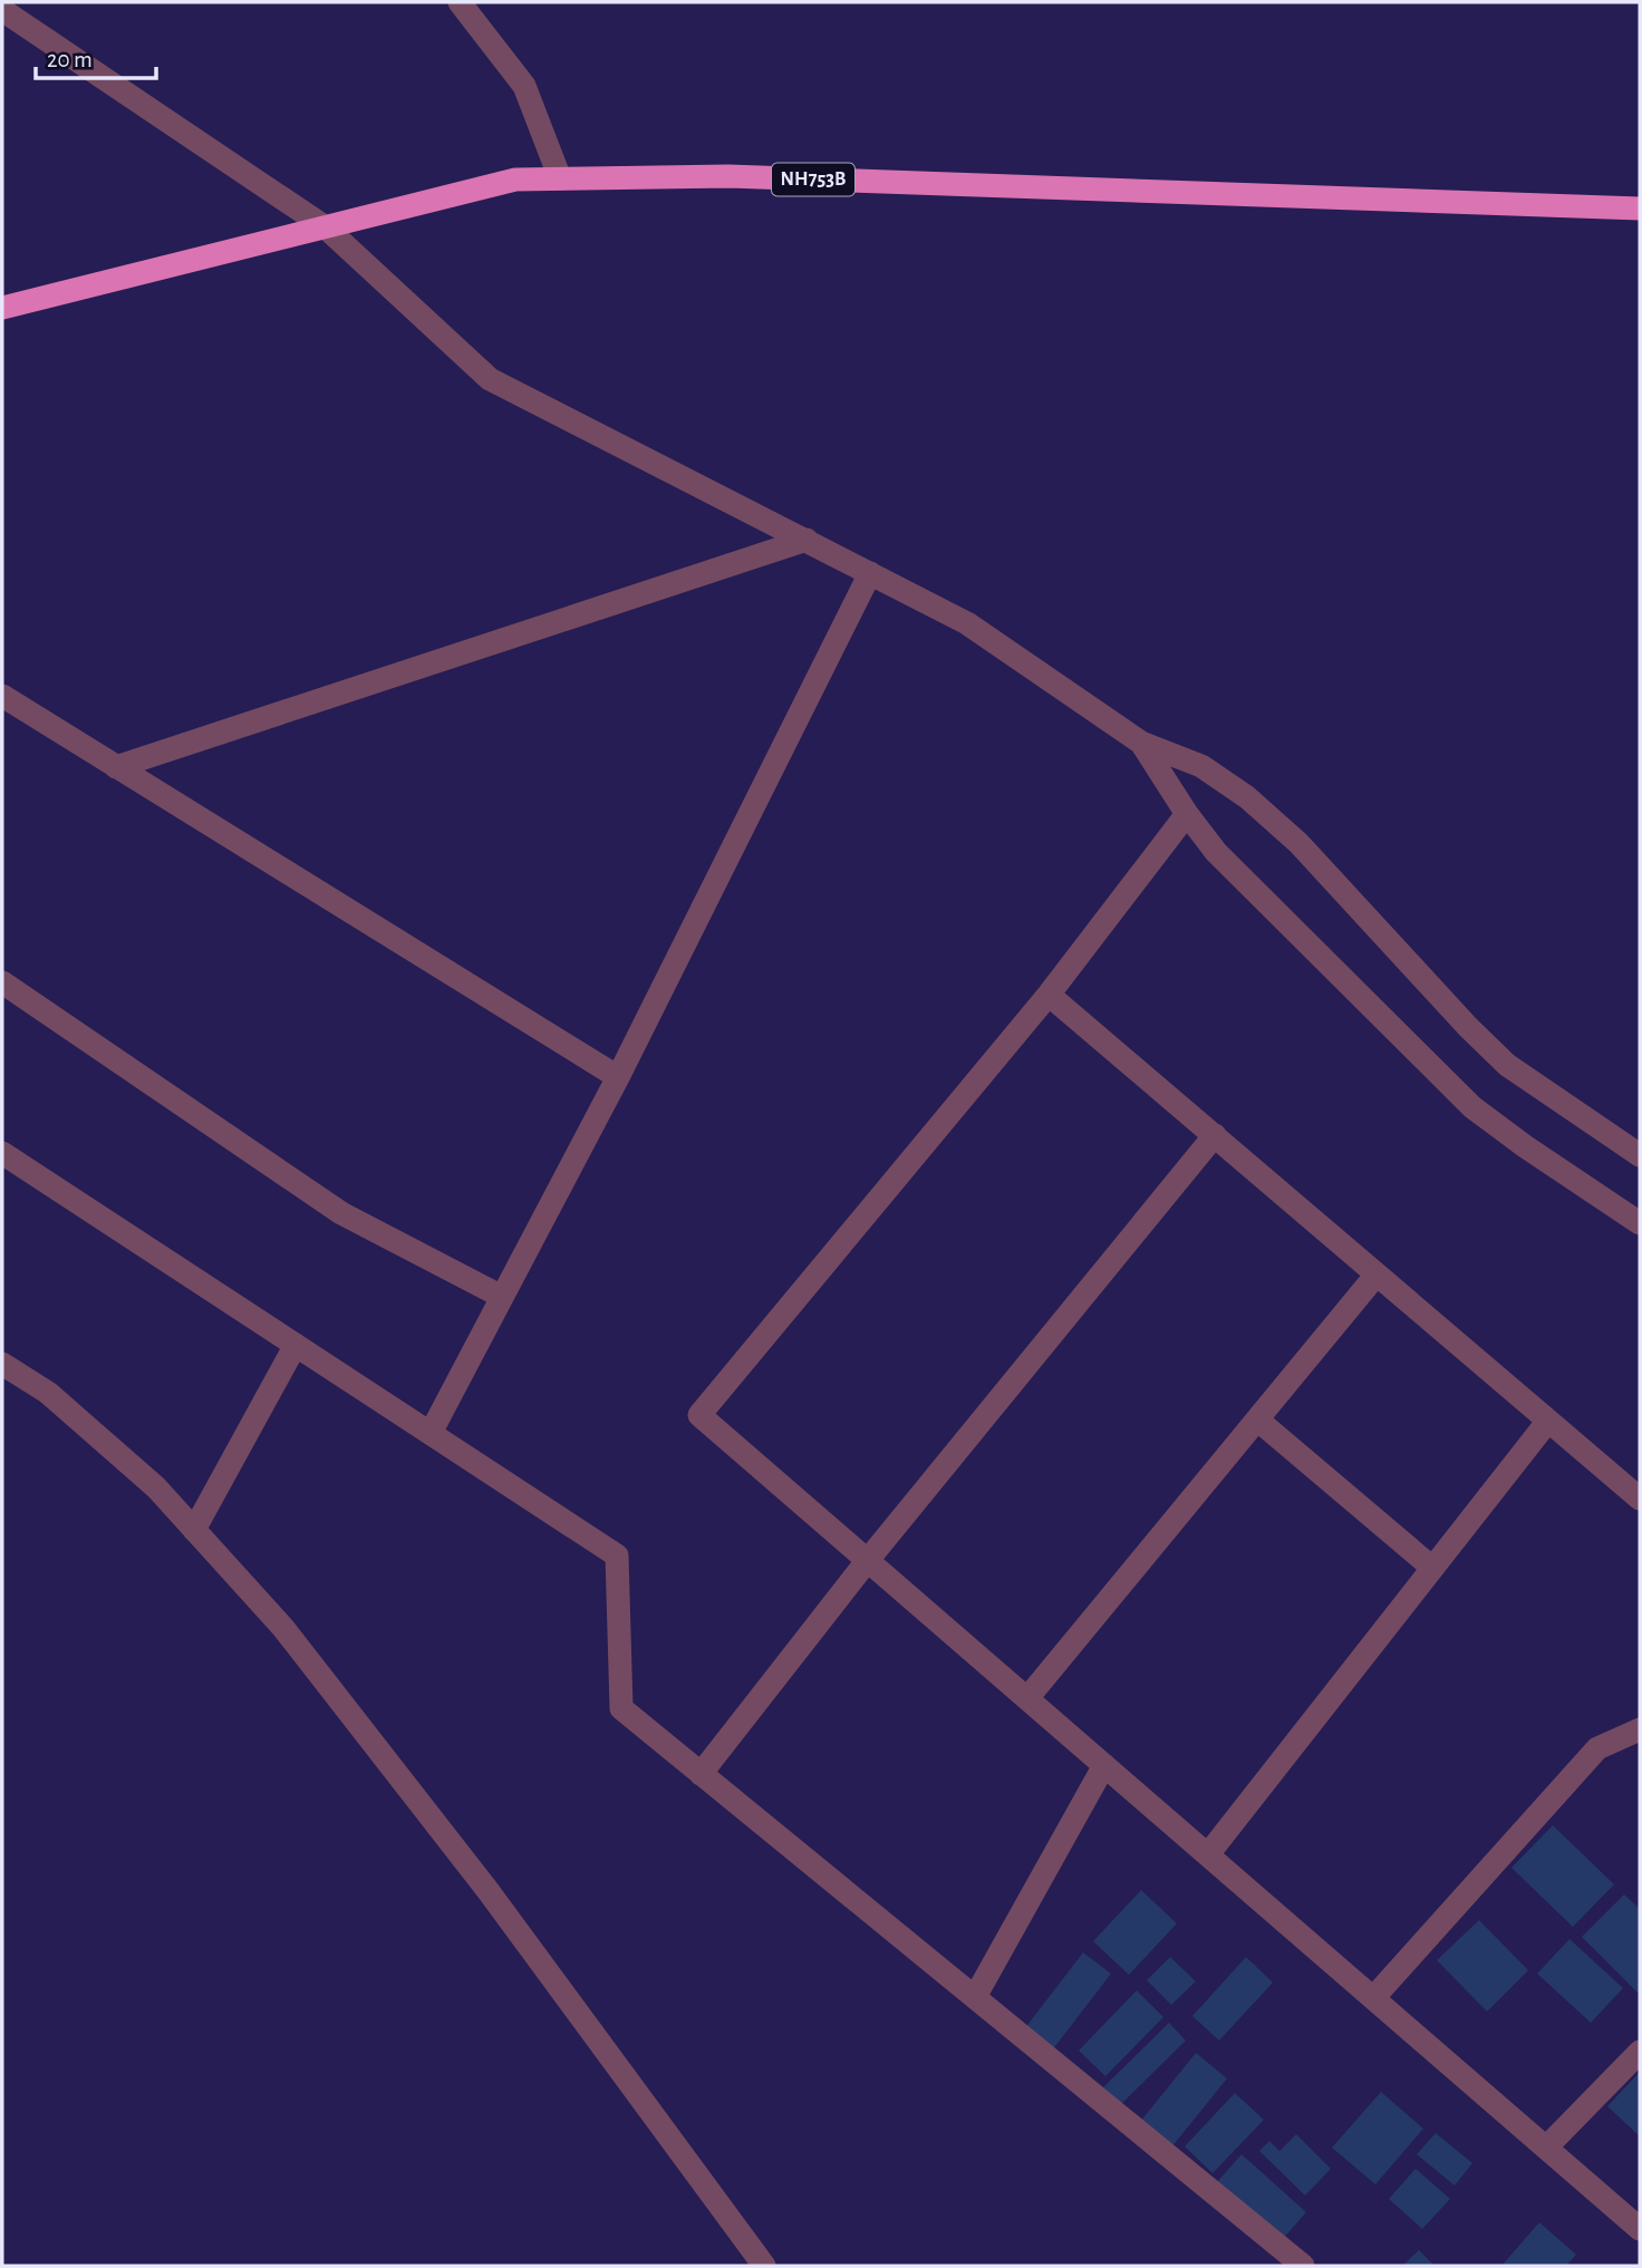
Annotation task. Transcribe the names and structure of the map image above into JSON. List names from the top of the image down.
{
  "streets": {
    "highway": ["NH753B"]
  },
  "scale_bar": "20 m"
}
